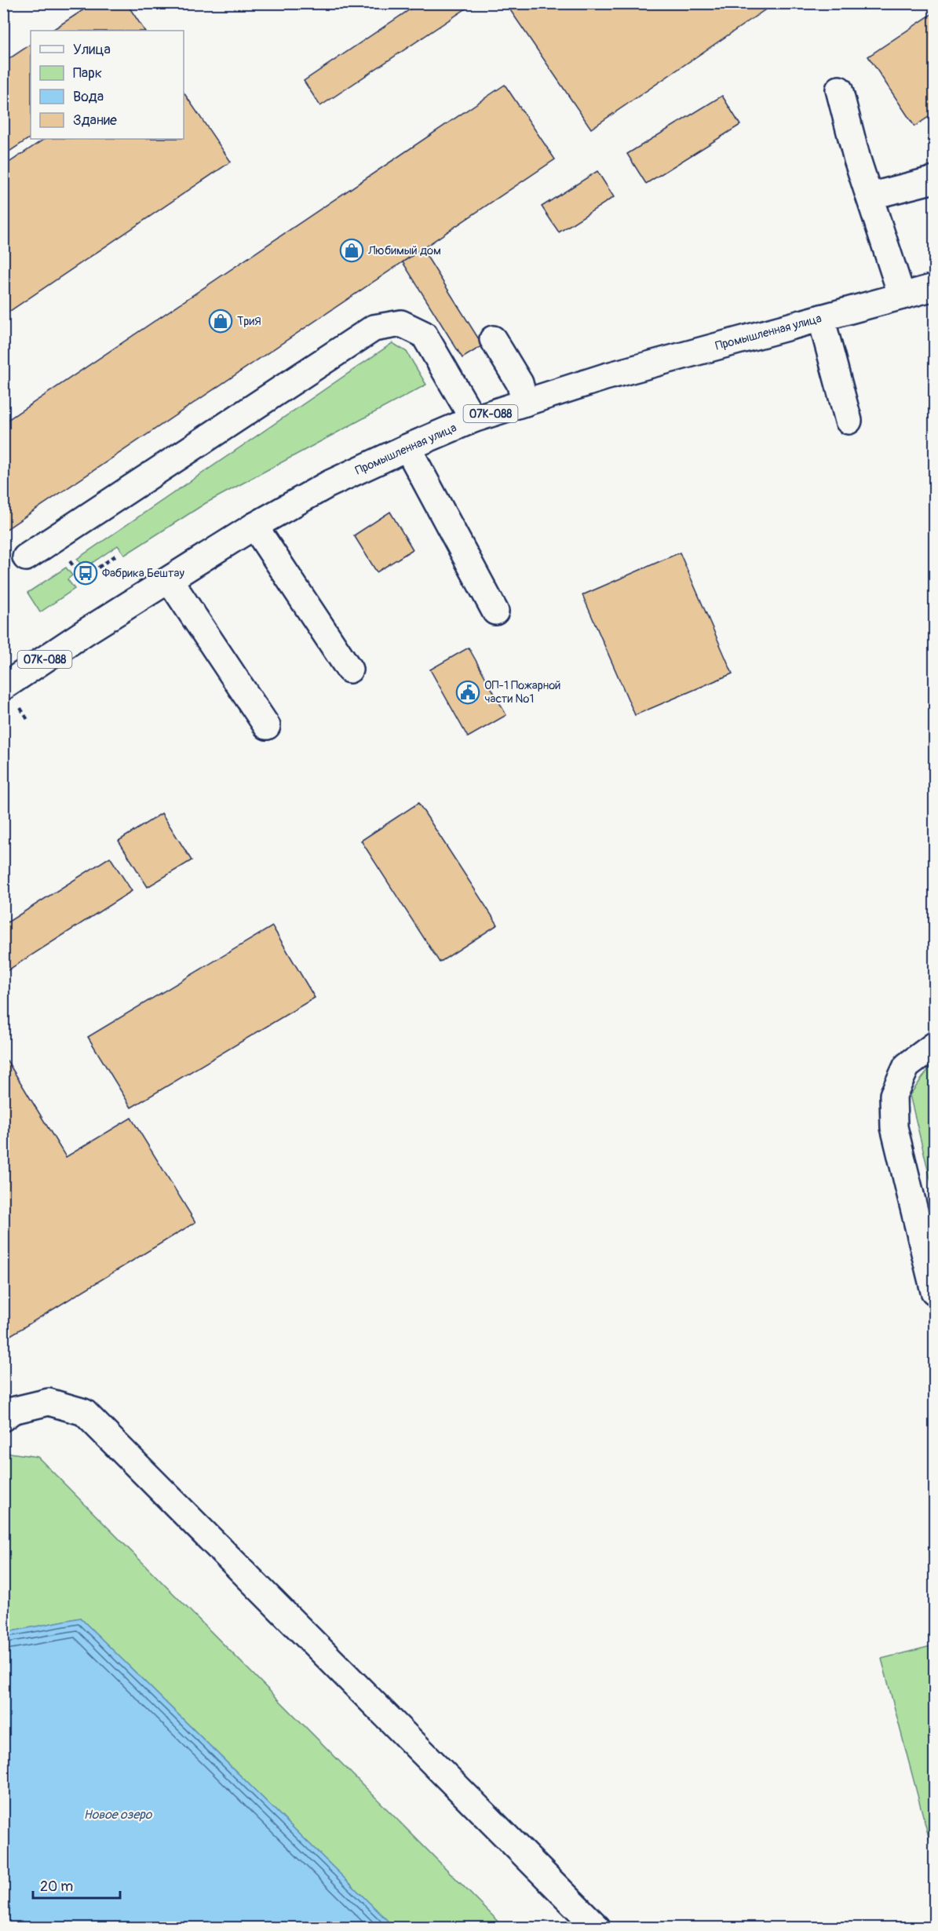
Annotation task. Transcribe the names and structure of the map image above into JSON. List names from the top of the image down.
{
  "streets": {
    "main road": ["Промышленная улица", "07К-088"]
  },
  "water": ["Новое озеро"],
  "places": {
    "shop": ["Любимый дом", "ТриЯ"],
    "bus stop": ["Фабрика Бештау"],
    "public building": ["ОП-1 Пожарной части №1"]
  },
  "legend": [
    "Улица",
    "Парк",
    "Вода",
    "Здание"
  ],
  "scale_bar": "20 m"
}
